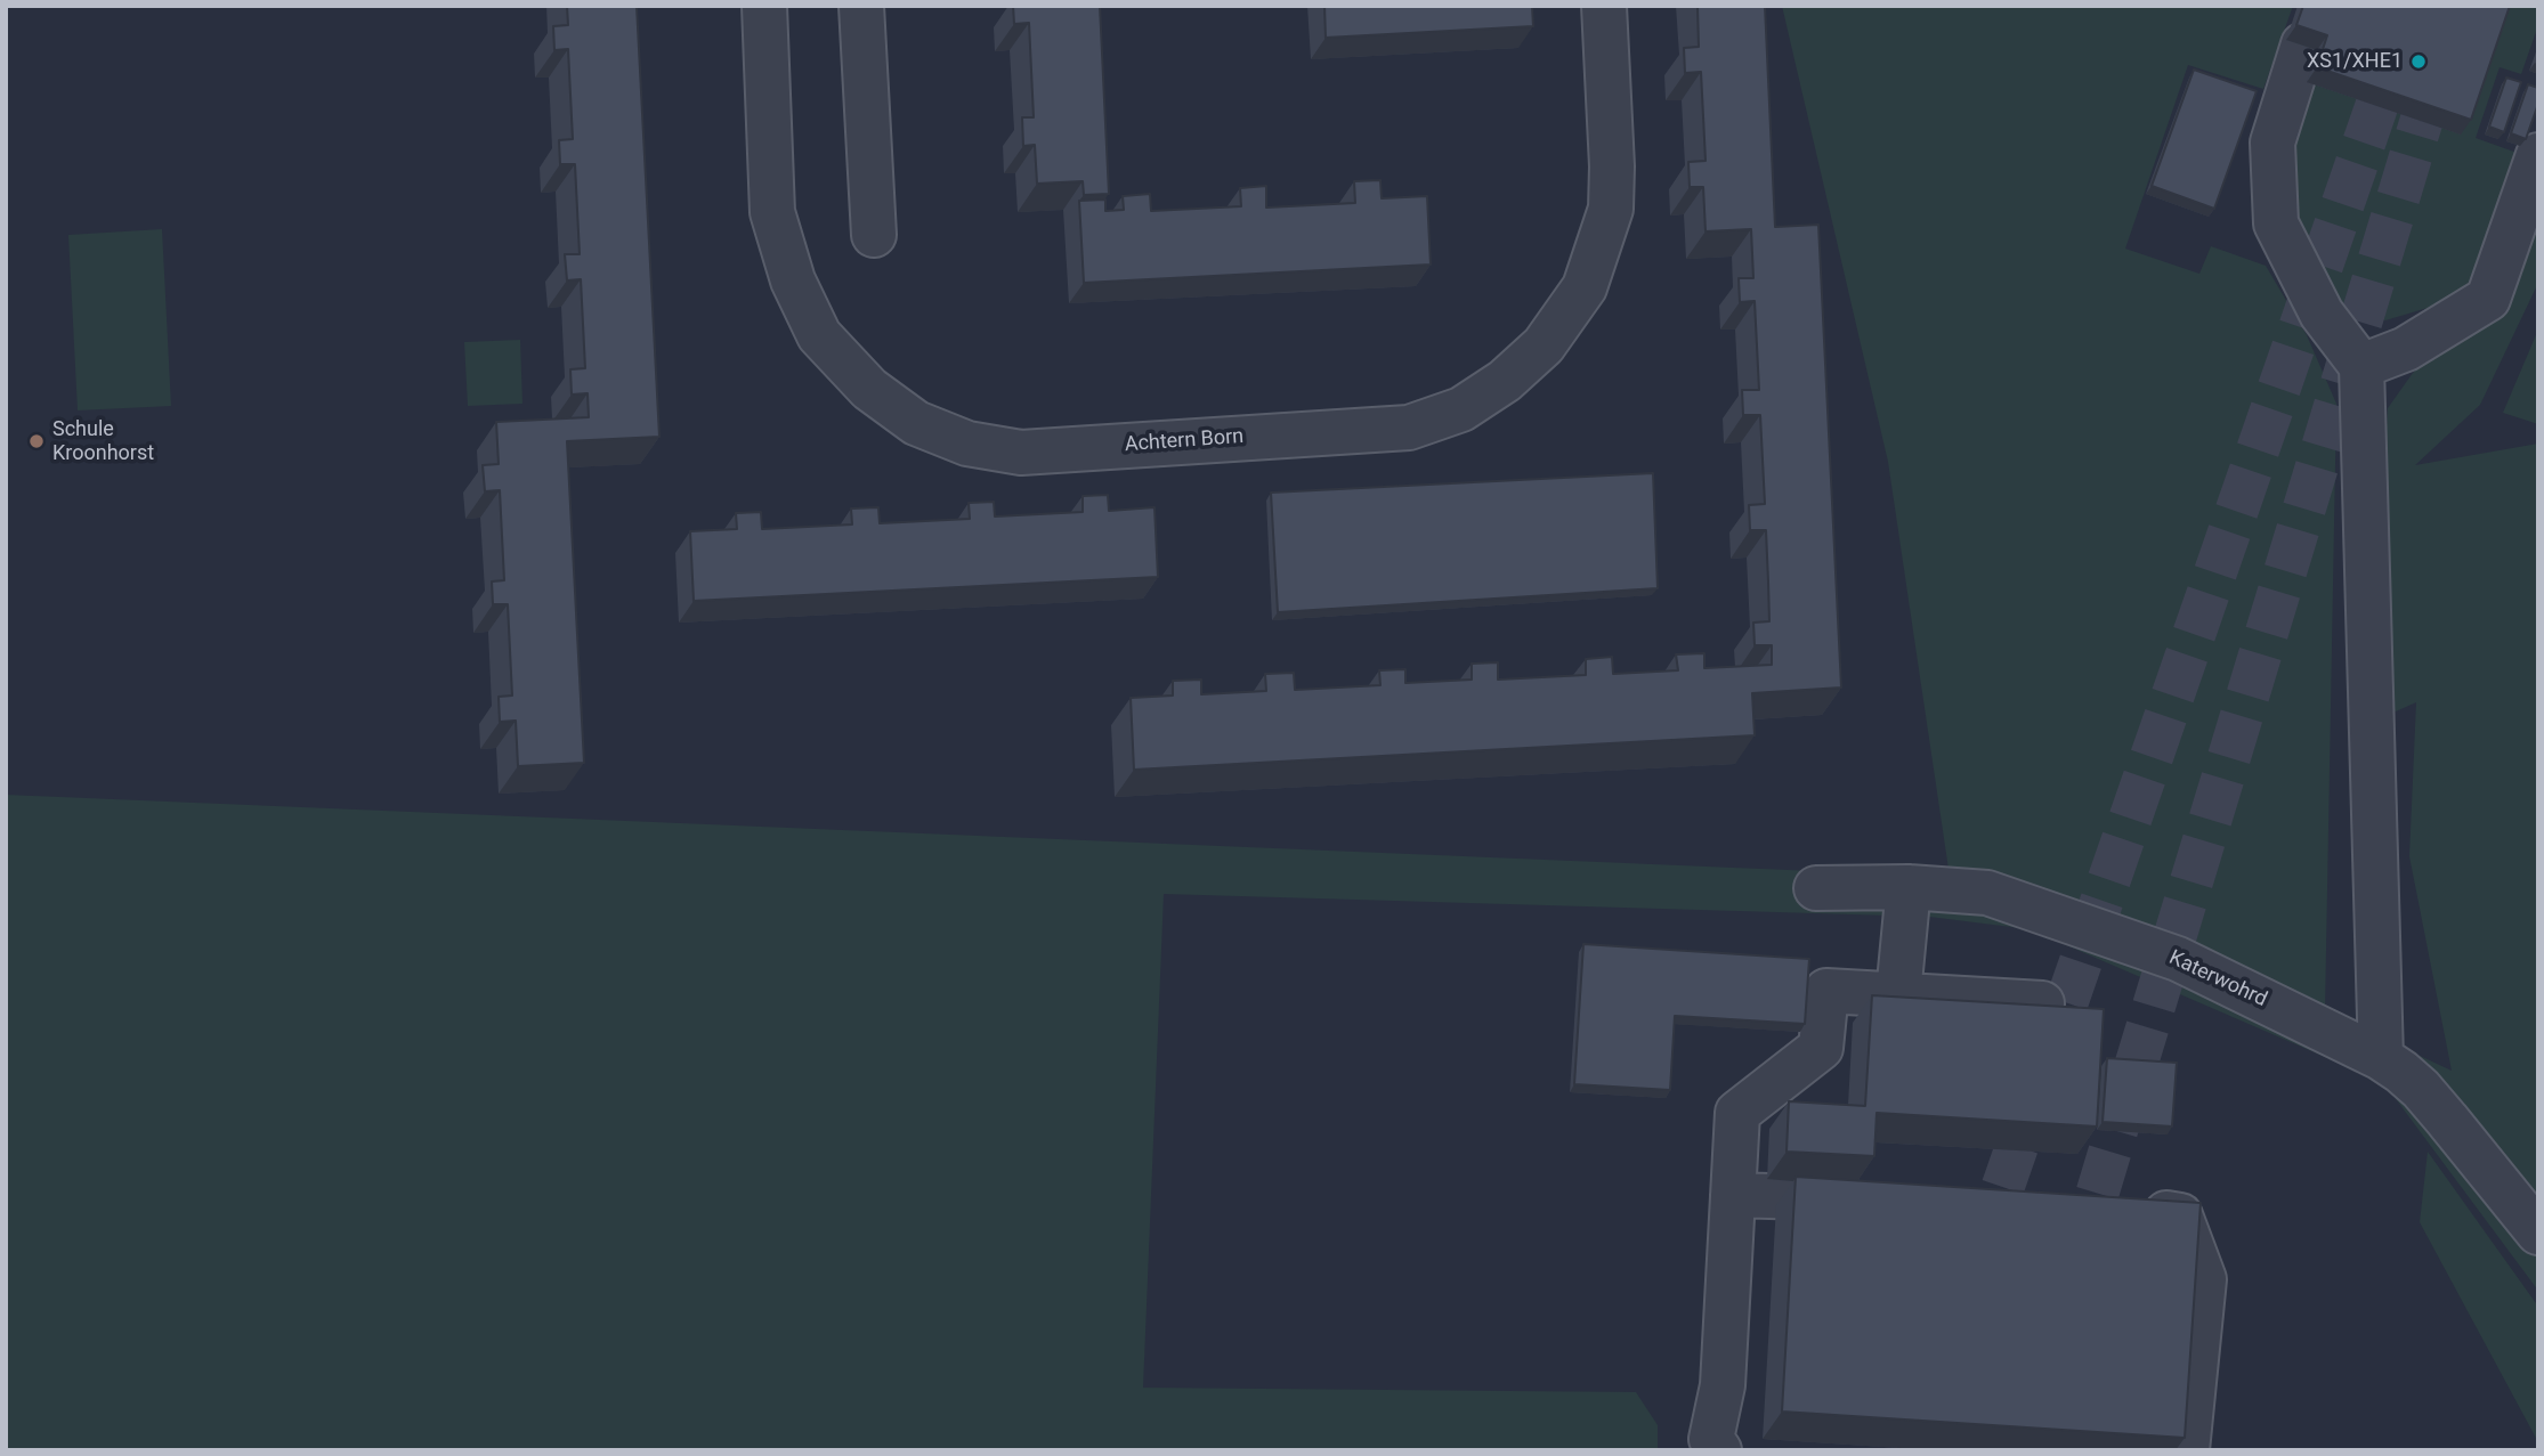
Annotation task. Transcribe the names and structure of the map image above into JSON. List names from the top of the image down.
{
  "streets": {
    "street": ["Achtern Born", "Katerwohrd"]
  },
  "places": ["XS1/XHE1", "Schule Kroonhorst"]
}
